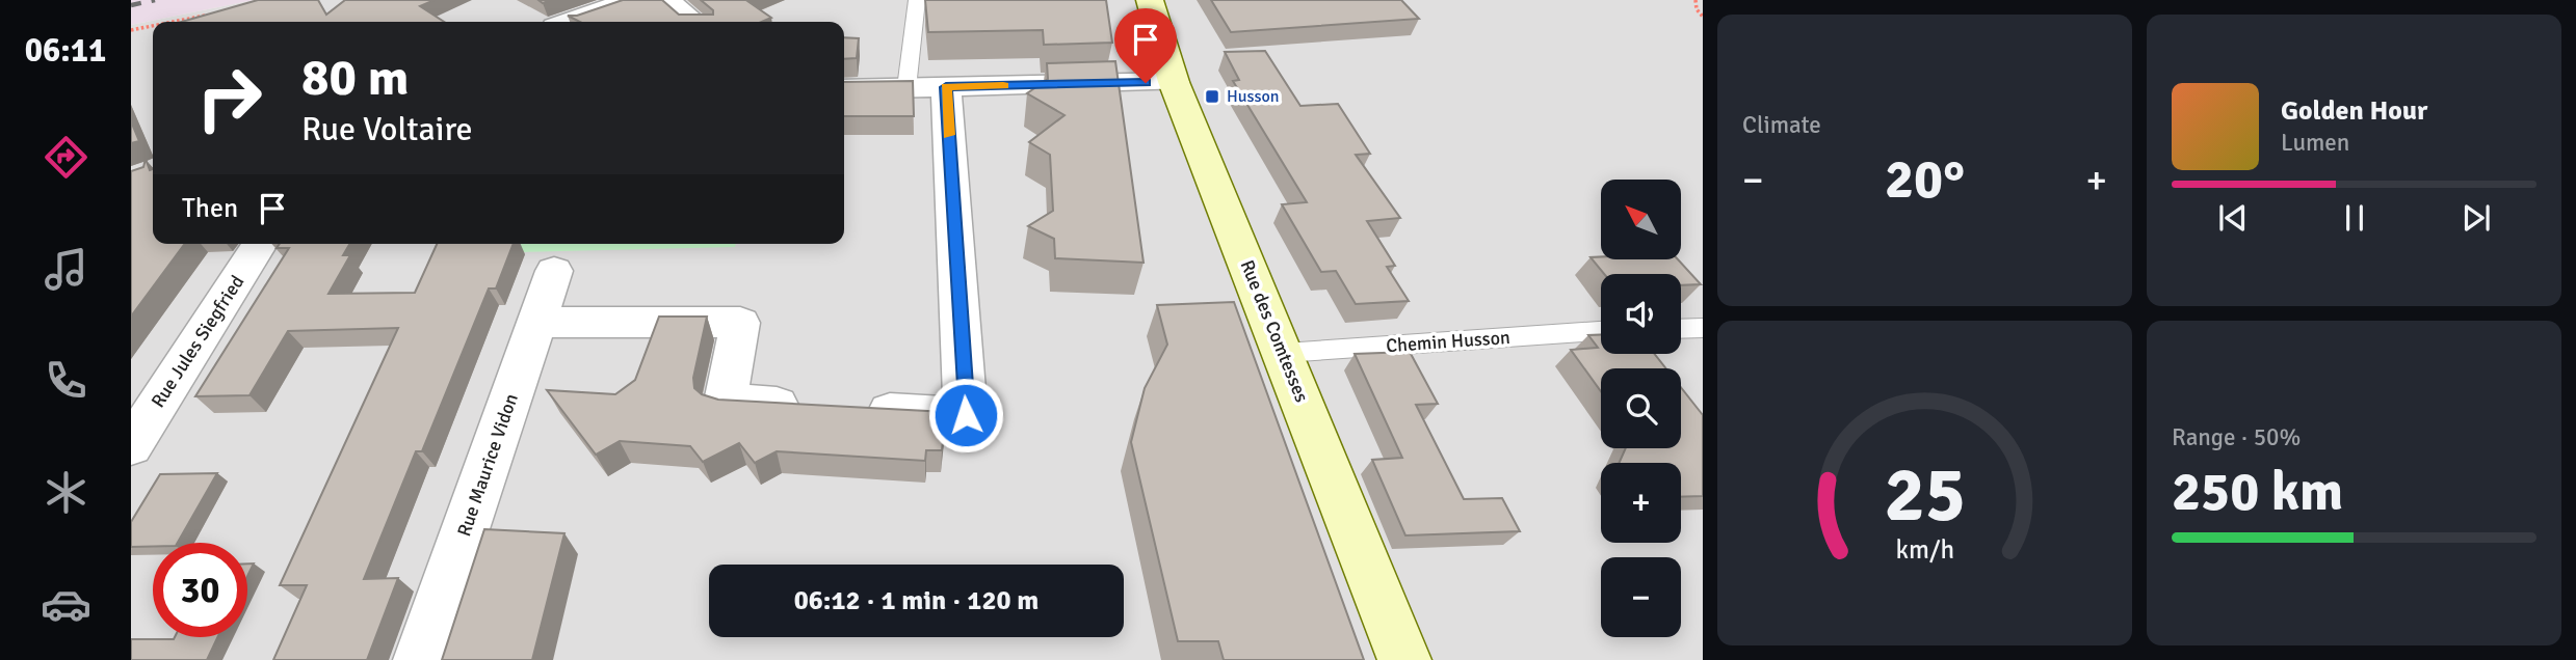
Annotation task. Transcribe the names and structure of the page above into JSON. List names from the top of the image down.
{
  "streets": {
    "street": ["Rue des Comtesses", "Rue Jules Siegfried", "Rue Maurice Vidon"],
    "lane": ["Chemin Husson"]
  },
  "crossings": [
    ["Rue des Comtesses", "Chemin Husson"]
  ],
  "places": {
    "transit": ["Husson"]
  },
  "north": "top left",
  "page": {
    "tabs": "06:11",
    "tile": [
      "Climate",
      ["Range · 50%", "250 km"]
    ],
    "turn": ["80 m", "Rue Voltaire"],
    "song": ["Golden Hour", "Lumen"],
    "heat": ["−", "20°", "+"],
    "then": "Then",
    "map_buttons": ["+", "−"],
    "limit": "30",
    "trip": "06:12 · 1 min · 120 m",
    "gauge": ["25", "km/h"]
  }
}
